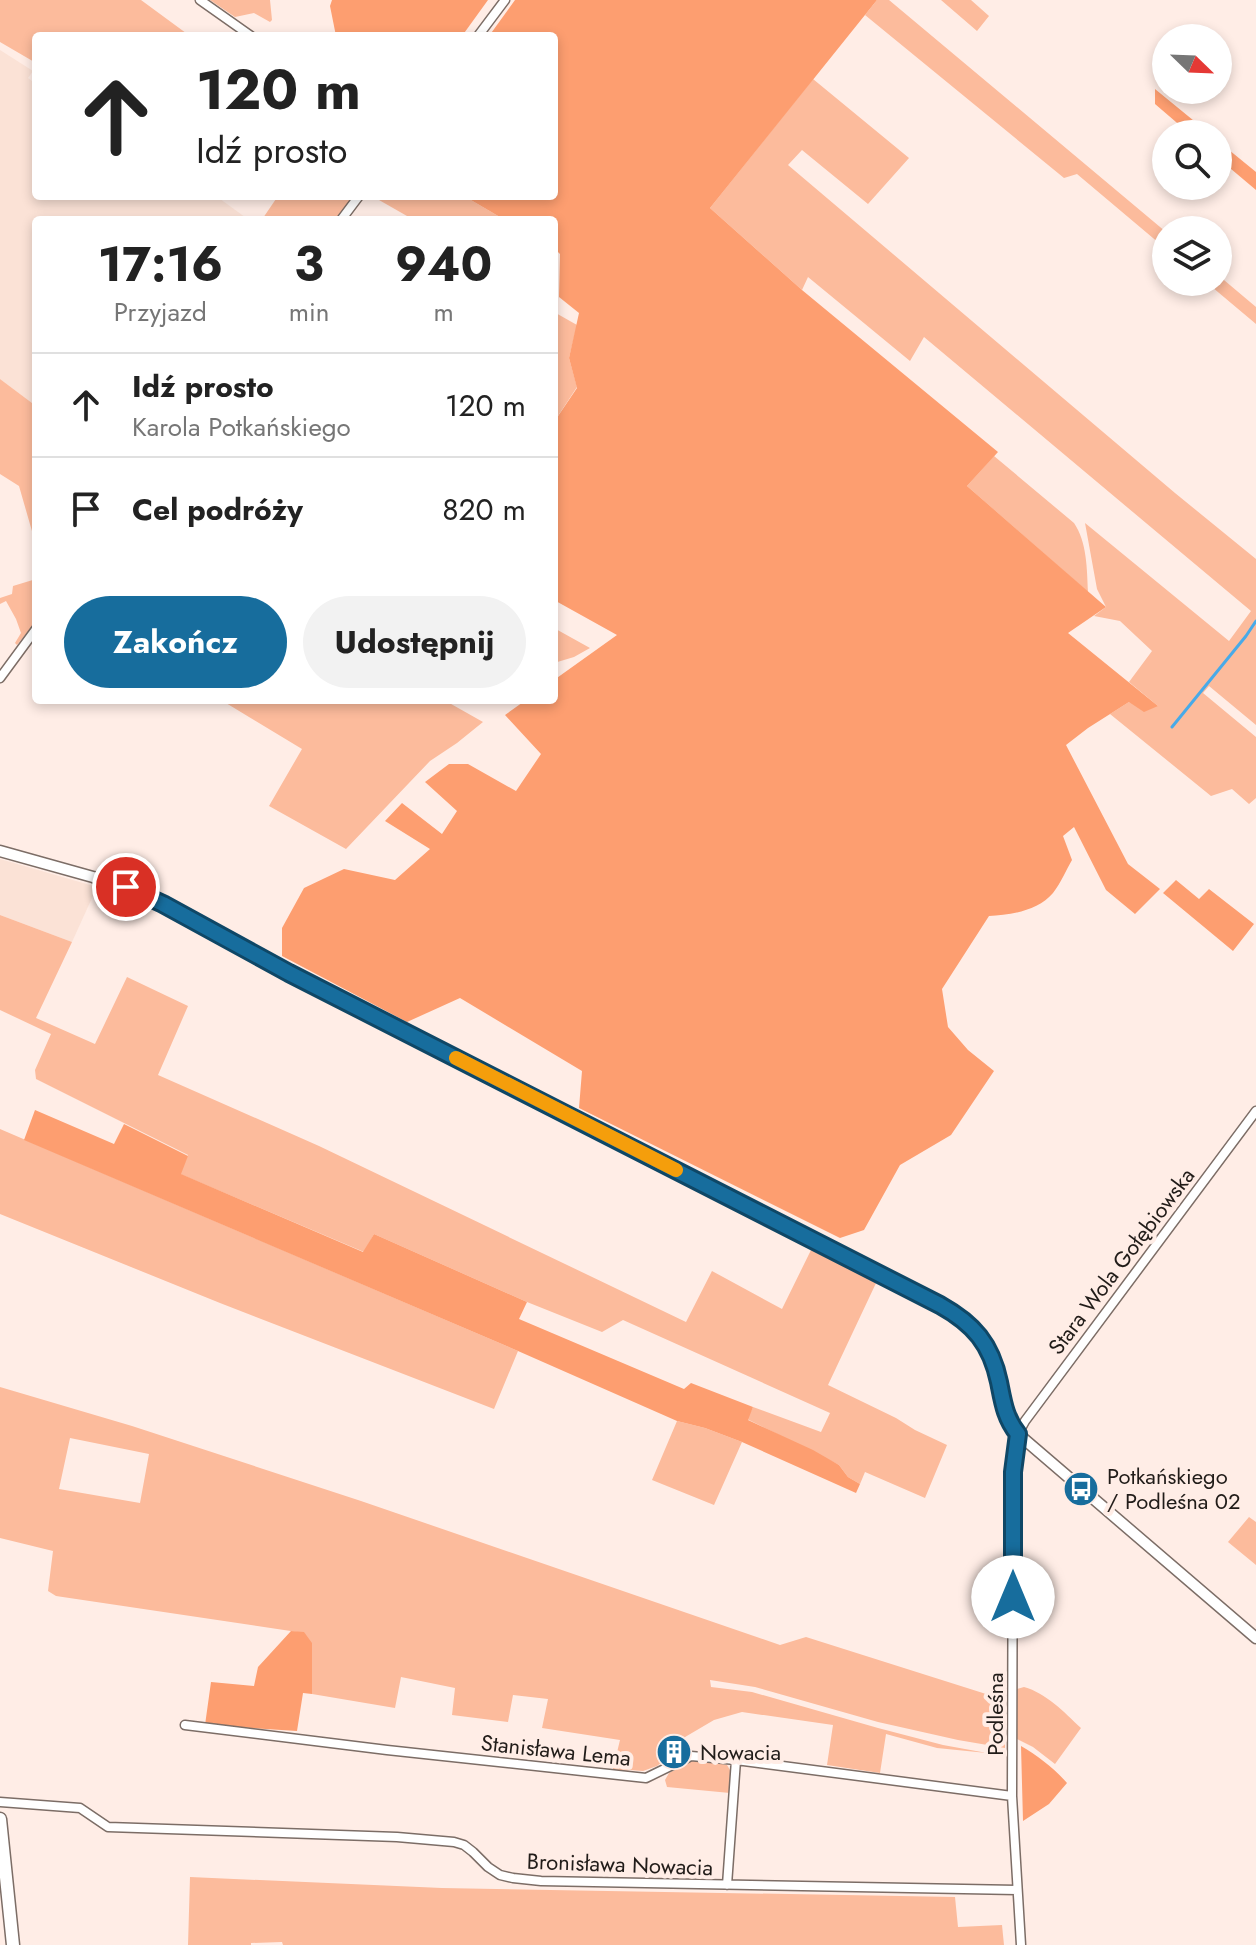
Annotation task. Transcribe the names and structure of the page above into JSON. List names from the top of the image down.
{
  "streets": {
    "street": [
      "Stara Wola Gołębiowska",
      "Podleśna",
      "Stanisława Lema",
      "Bronisława Nowacia"
    ]
  },
  "crossings": [
    ["Stara Wola Gołębiowska", "Podleśna"],
    ["Podleśna", "Stanisława Lema"],
    ["Podleśna", "Bronisława Nowacia"]
  ],
  "places": {
    "bus stop": ["Potkańskiego / Podleśna 02"],
    "building": ["Nowacia"]
  },
  "north": "bottom right",
  "page": {
    "turn": ["120 m", "Idź prosto"],
    "eta": [
      "17:16",
      "Przyjazd",
      "3",
      "min",
      "940",
      "m"
    ],
    "list": [
      {
        "name": "Idź prosto",
        "note": "Karola Potkańskiego",
        "value": "120 m"
      },
      {
        "name": "Cel podróży",
        "value": "820 m"
      }
    ],
    "buttons": ["Zakończ", "Udostępnij"]
  }
}
